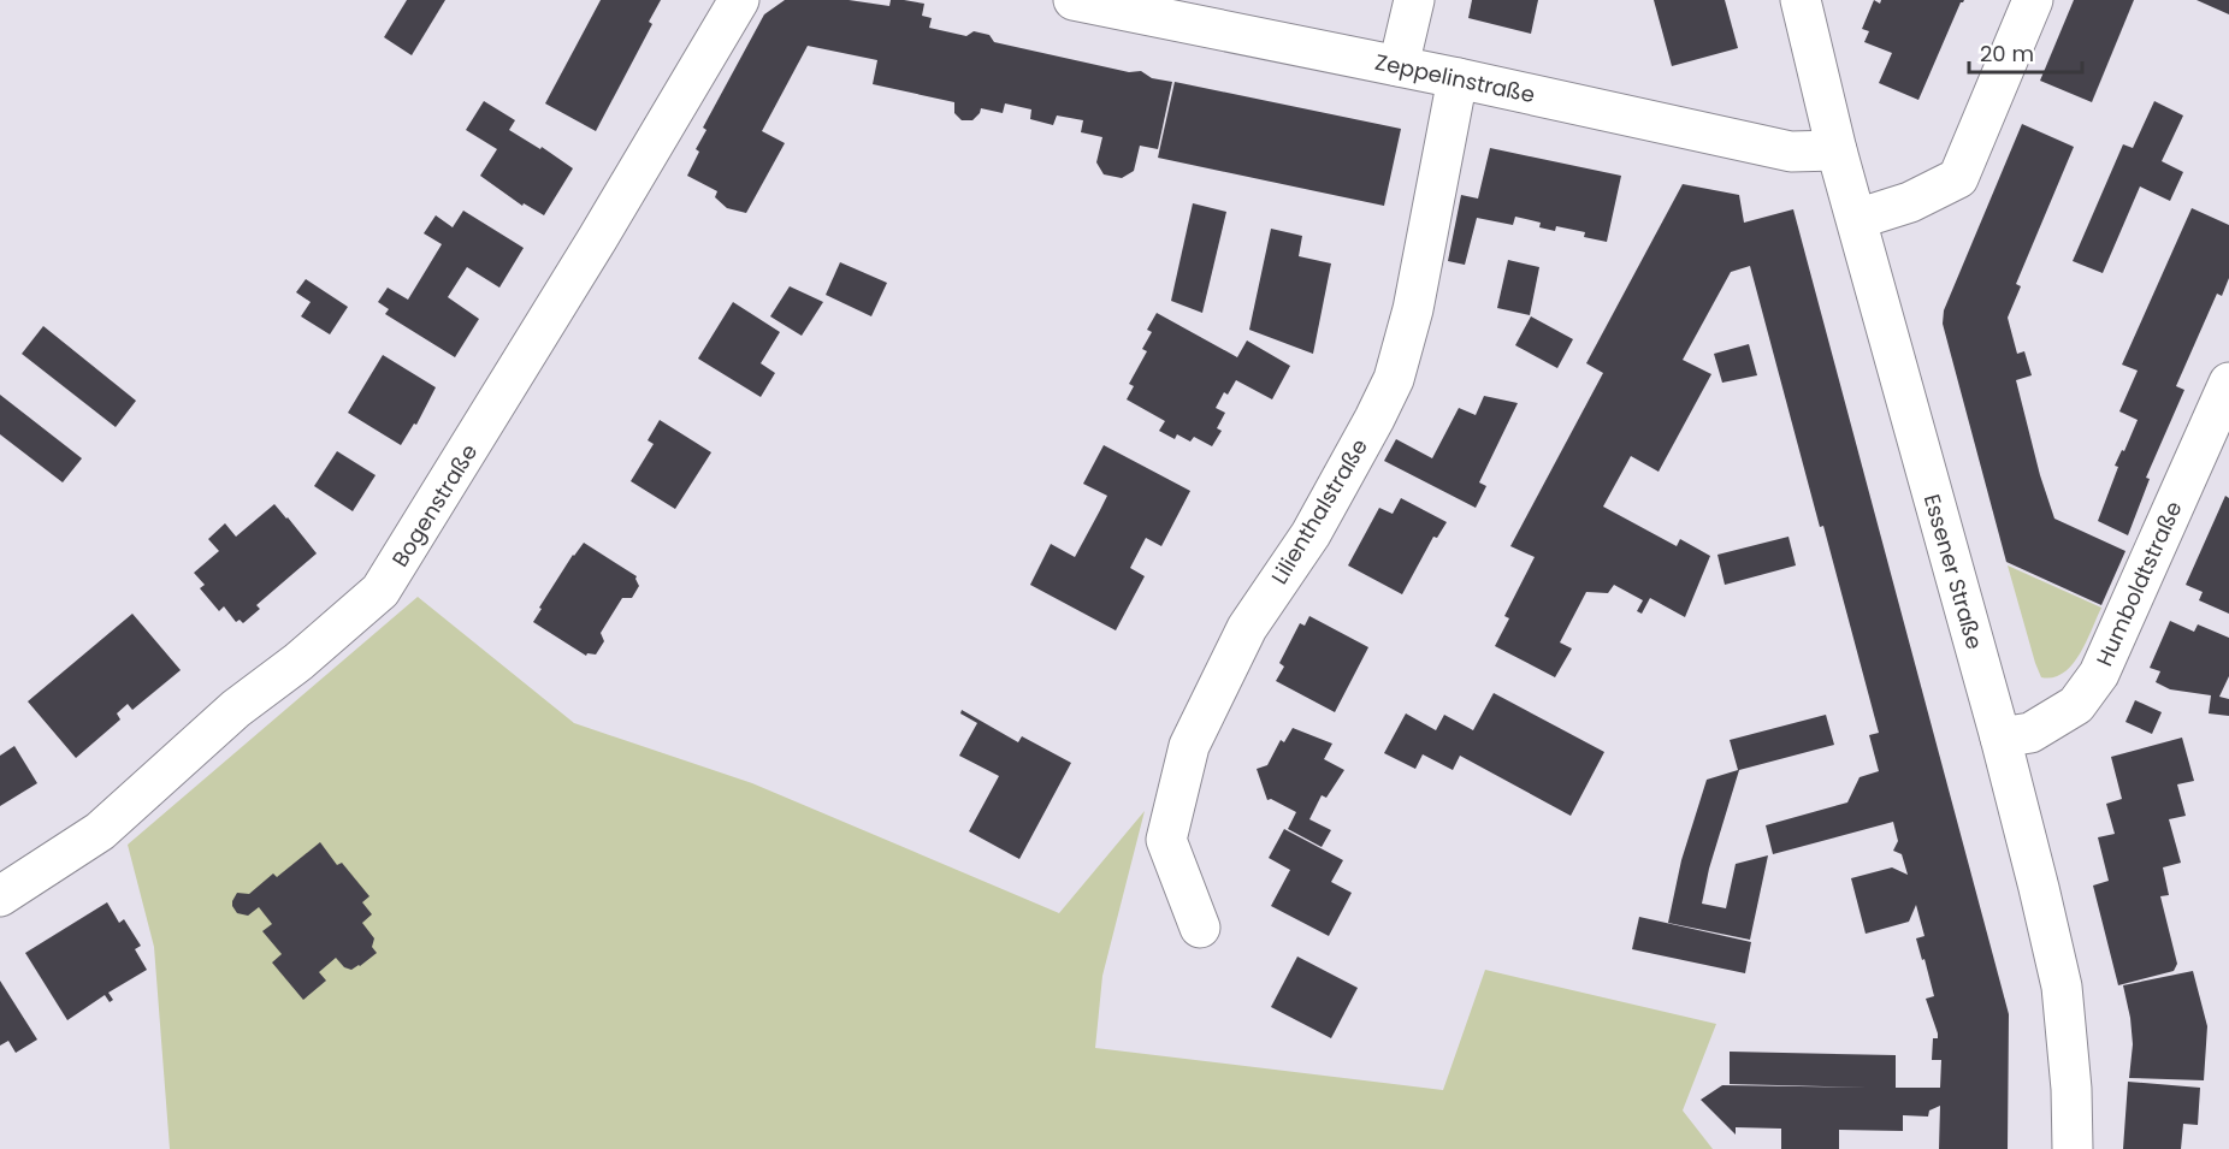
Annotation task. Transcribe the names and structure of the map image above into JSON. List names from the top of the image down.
{
  "streets": {
    "street": [
      "Zeppelinstraße",
      "Bogenstraße",
      "Lilienthalstraße",
      "Essener Straße",
      "Humboldtstraße"
    ]
  },
  "crossings": [
    ["Zeppelinstraße", "Lilienthalstraße"],
    ["Zeppelinstraße", "Essener Straße"],
    ["Essener Straße", "Humboldtstraße"]
  ],
  "scale_bar": "20 m"
}
